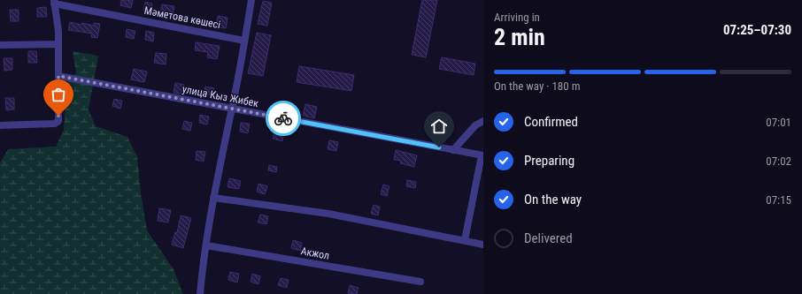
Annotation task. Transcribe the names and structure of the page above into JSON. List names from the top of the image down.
{
  "streets": {
    "street": ["Мәметова көшесі", "улица Кыз Жибек", "Акжол"]
  },
  "page": {
    "heading": ["2 min", "Arriving in", "07:25–07:30"],
    "bar": "On the way · 180 m",
    "list": [
      ["Confirmed", "07:01"],
      ["Preparing", "07:02"],
      ["On the way", "07:15"],
      "Delivered"
    ]
  }
}
